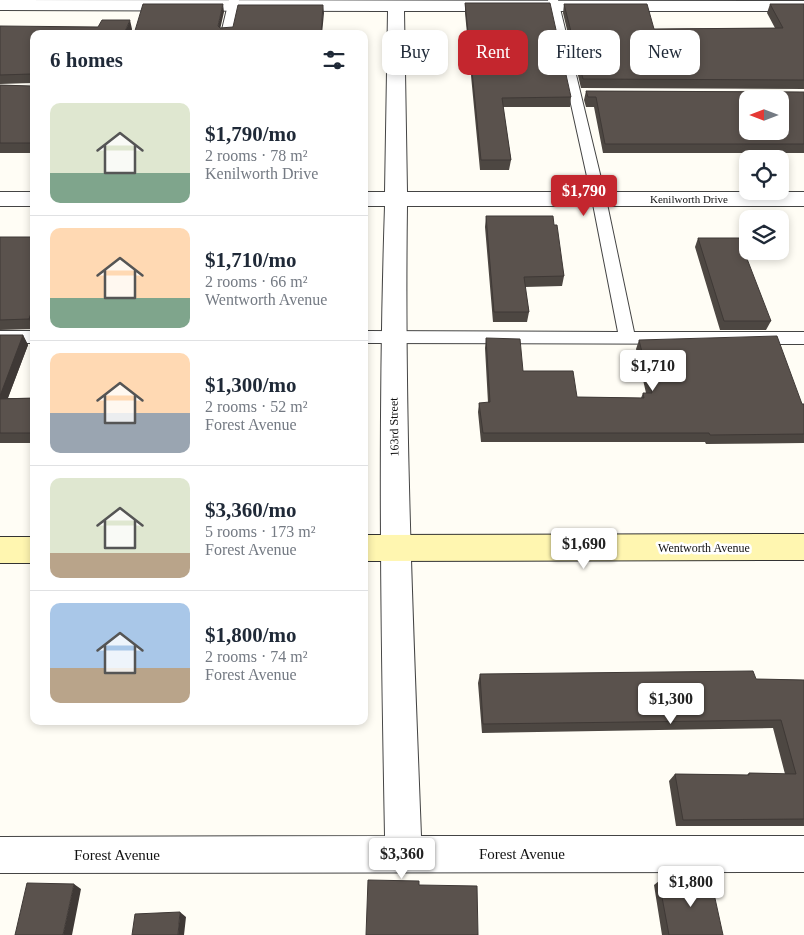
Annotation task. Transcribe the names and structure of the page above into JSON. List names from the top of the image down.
{
  "streets": {
    "street": [
      "Kenilworth Drive",
      "163rd Street",
      "Wentworth Avenue",
      "Forest Avenue"
    ]
  },
  "crossings": [
    ["Kenilworth Drive", "163rd Street"],
    ["163rd Street", "Wentworth Avenue"],
    ["163rd Street", "Forest Avenue"]
  ],
  "north": "left",
  "page": {
    "chip": [
      "Buy",
      "Rent",
      "Filters",
      "New"
    ],
    "heading": "6 homes",
    "list": [
      {
        "name": "$1,790/mo",
        "note": "2 rooms · 78 m² · Kenilworth Drive"
      },
      {
        "name": "$1,710/mo",
        "note": "2 rooms · 66 m² · Wentworth Avenue"
      },
      {
        "name": "$1,300/mo",
        "note": "2 rooms · 52 m² · Forest Avenue"
      },
      {
        "name": "$3,360/mo",
        "note": "5 rooms · 173 m² · Forest Avenue"
      },
      {
        "name": "$1,800/mo",
        "note": "2 rooms · 74 m² · Forest Avenue"
      }
    ],
    "price": [
      "$1,790",
      "$1,710",
      "$1,690",
      "$1,300",
      "$3,360",
      "$1,800"
    ]
  }
}
